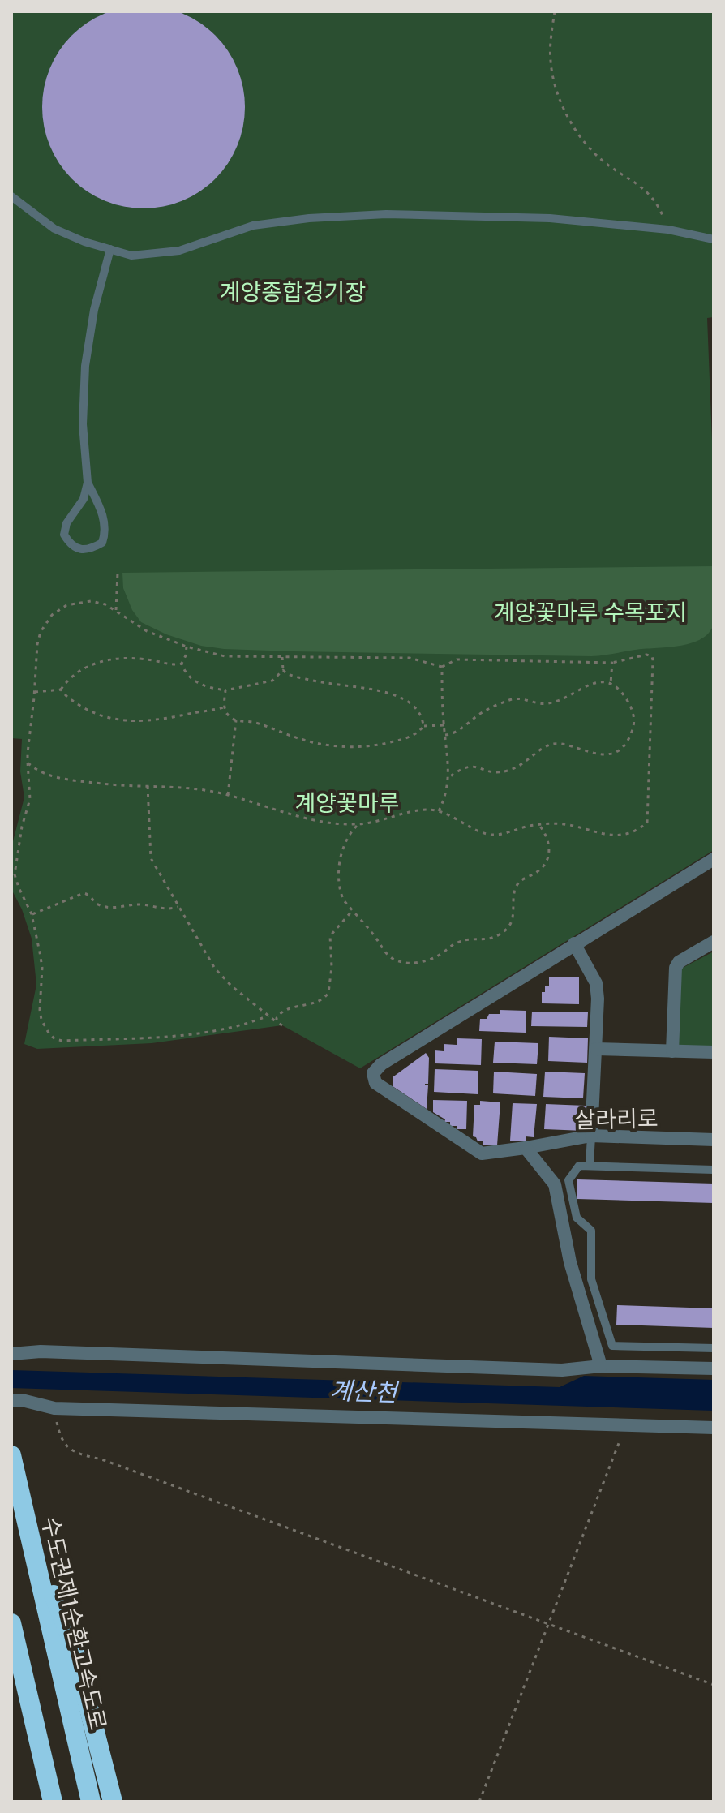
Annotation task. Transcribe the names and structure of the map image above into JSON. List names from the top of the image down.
{
  "streets": {
    "highway": ["수도권제1순환고속도로"],
    "street": ["살라리로"]
  },
  "water": ["계산천"],
  "parks": ["계양종합경기장", "계양꽃마루 수목포지", "계양꽃마루"]
}
